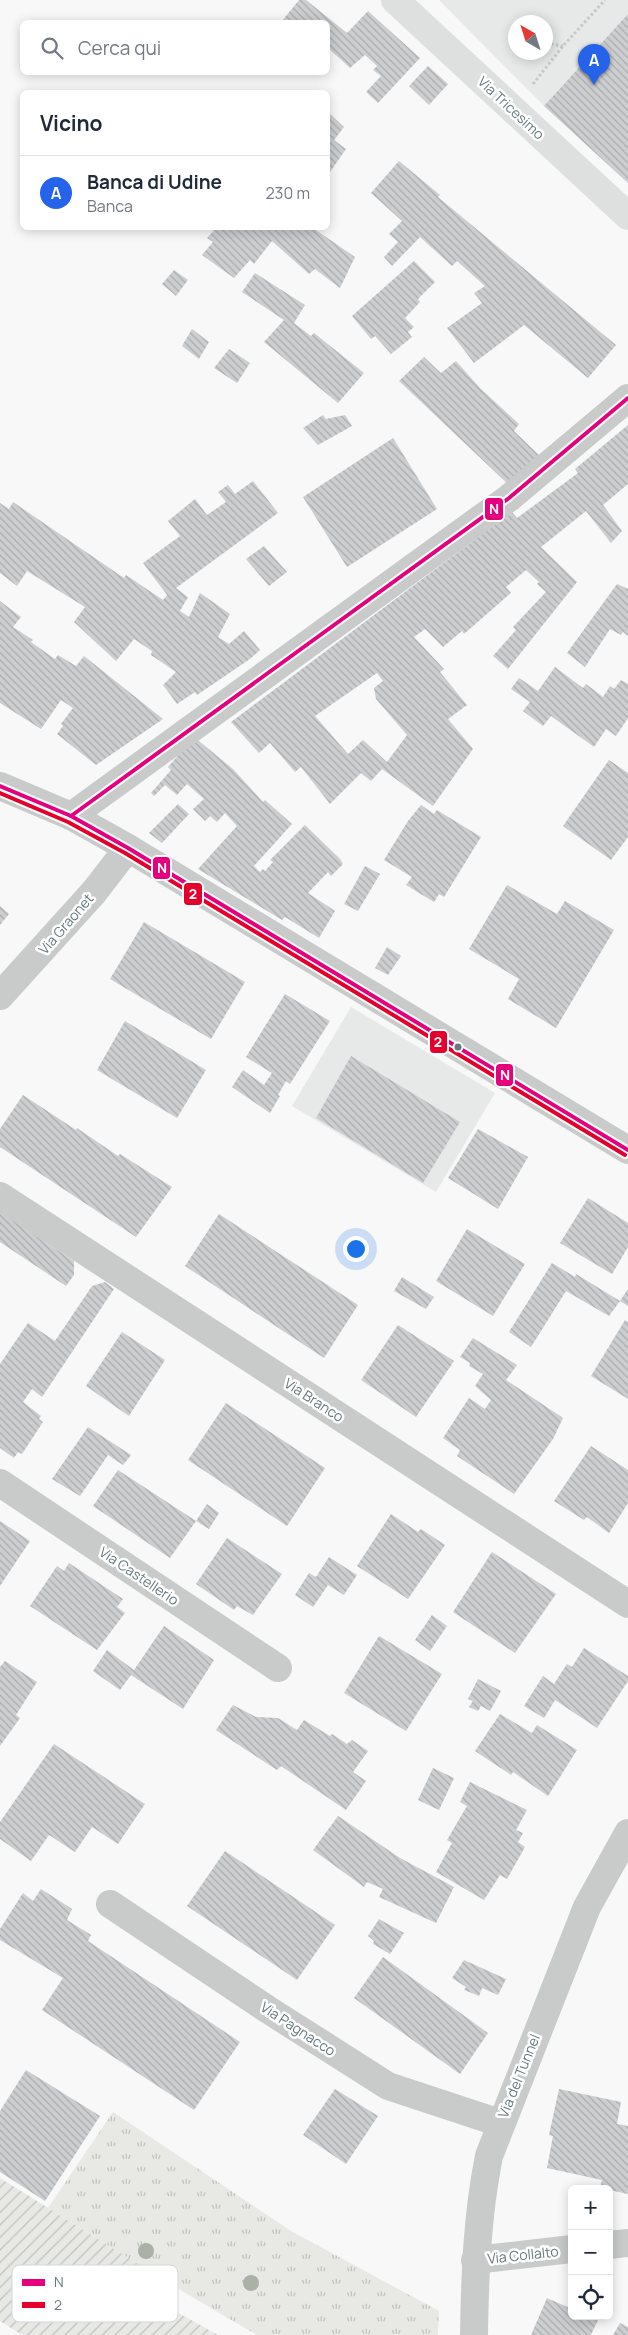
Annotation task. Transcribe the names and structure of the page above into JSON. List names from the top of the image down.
{
  "streets": {
    "main road": ["Via Tricesimo"],
    "street": [
      "Via Graonet",
      "Via Branco",
      "Via Castellerio",
      "Via Pagnacco",
      "Via del Tunnel",
      "Via Collalto"
    ]
  },
  "crossings": [
    ["Via Pagnacco", "Via del Tunnel"],
    ["Via del Tunnel", "Via Collalto"]
  ],
  "lines": ["transit line N", "transit line 2"],
  "legend": ["N", "2"],
  "north": "top left",
  "page": {
    "search": "Cerca qui",
    "pins": "A",
    "heading": "Vicino",
    "list": [
      {
        "mark": "A",
        "name": "Banca di Udine",
        "note": "Banca",
        "value": "230 m"
      }
    ],
    "map_buttons": ["+", "−"]
  }
}
